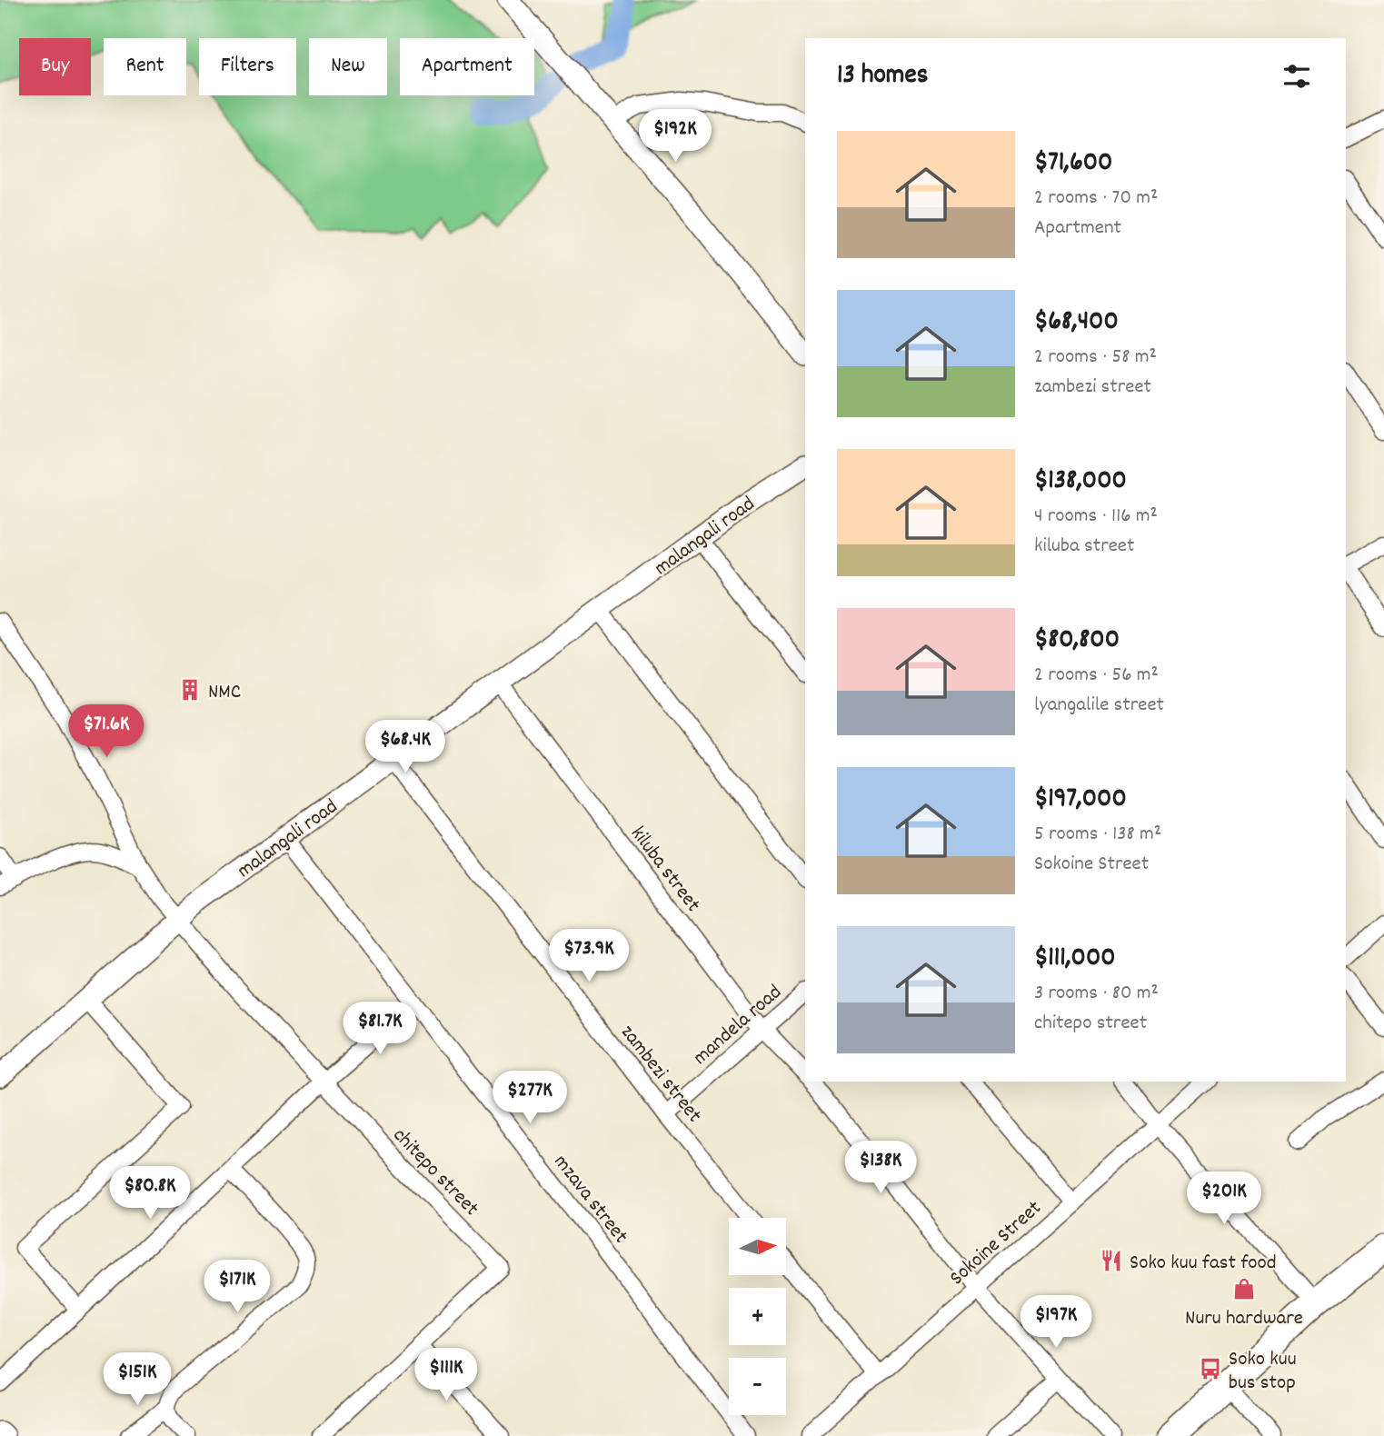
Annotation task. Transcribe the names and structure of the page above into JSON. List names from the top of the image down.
{
  "streets": {
    "street": [
      "malangali road",
      "kiluba street",
      "mandela road",
      "zambezi street",
      "chitepo street",
      "mzava street",
      "Sokoine Street"
    ]
  },
  "crossings": [
    ["malangali road", "kiluba street"],
    ["malangali road", "zambezi street"],
    ["malangali road", "chitepo street"],
    ["malangali road", "mzava street"],
    ["kiluba street", "mandela road"],
    ["mandela road", "zambezi street"]
  ],
  "places": {
    "building": ["NMC"],
    "restaurant": ["Soko kuu fast food"],
    "shop": ["Nuru hardware"],
    "bus stop": ["Soko kuu bus stop"]
  },
  "north": "right",
  "page": {
    "chip": [
      "Buy",
      "Rent",
      "Filters",
      "New",
      "Apartment"
    ],
    "heading": "13 homes",
    "price": [
      "$192K",
      "$71.6K",
      "$68.4K",
      "$73.9K",
      "$81.7K",
      "$277K",
      "$138K",
      "$80.8K",
      "$201K",
      "$171K",
      "$197K",
      "$111K",
      "$151K"
    ],
    "list": [
      {
        "name": "$71,600",
        "note": "2 rooms · 70 m² · Apartment"
      },
      {
        "name": "$68,400",
        "note": "2 rooms · 58 m² · zambezi street"
      },
      {
        "name": "$138,000",
        "note": "4 rooms · 116 m² · kiluba street"
      },
      {
        "name": "$80,800",
        "note": "2 rooms · 56 m² · lyangalile street"
      },
      {
        "name": "$197,000",
        "note": "5 rooms · 138 m² · Sokoine Street"
      },
      {
        "name": "$111,000",
        "note": "3 rooms · 80 m² · chitepo street"
      }
    ],
    "map_buttons": ["+", "−"]
  }
}
